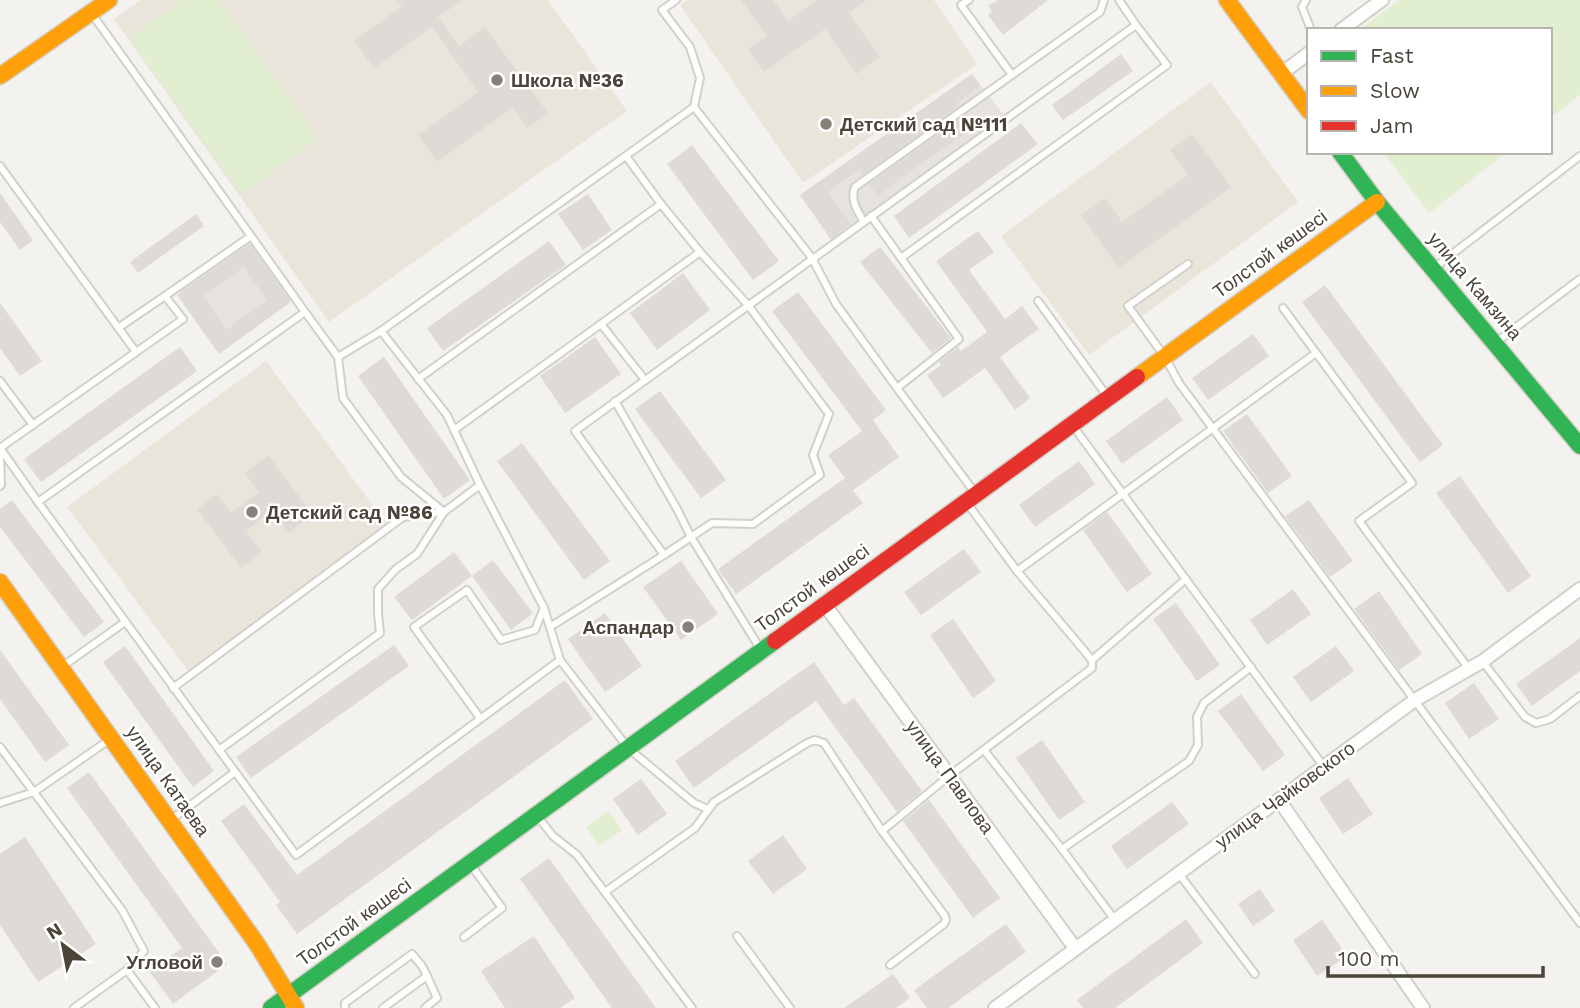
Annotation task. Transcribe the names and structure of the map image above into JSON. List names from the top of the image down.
{
  "streets": {
    "main road": ["Толстой көшесі", "улица Камзина", "улица Катаева"],
    "street": ["улица Павлова", "улица Чайковского"]
  },
  "crossings": [
    ["Толстой көшесі", "улица Камзина"],
    ["Толстой көшесі", "улица Павлова"],
    ["Толстой көшесі", "улица Катаева"],
    ["улица Павлова", "улица Чайковского"]
  ],
  "places": [
    "Школа №36",
    "Детский сад №111",
    "Детский сад №86",
    "Аспандар",
    "Угловой"
  ],
  "legend": ["Fast", "Slow", "Jam"],
  "scale_bar": "100 m",
  "north": "top left"
}
